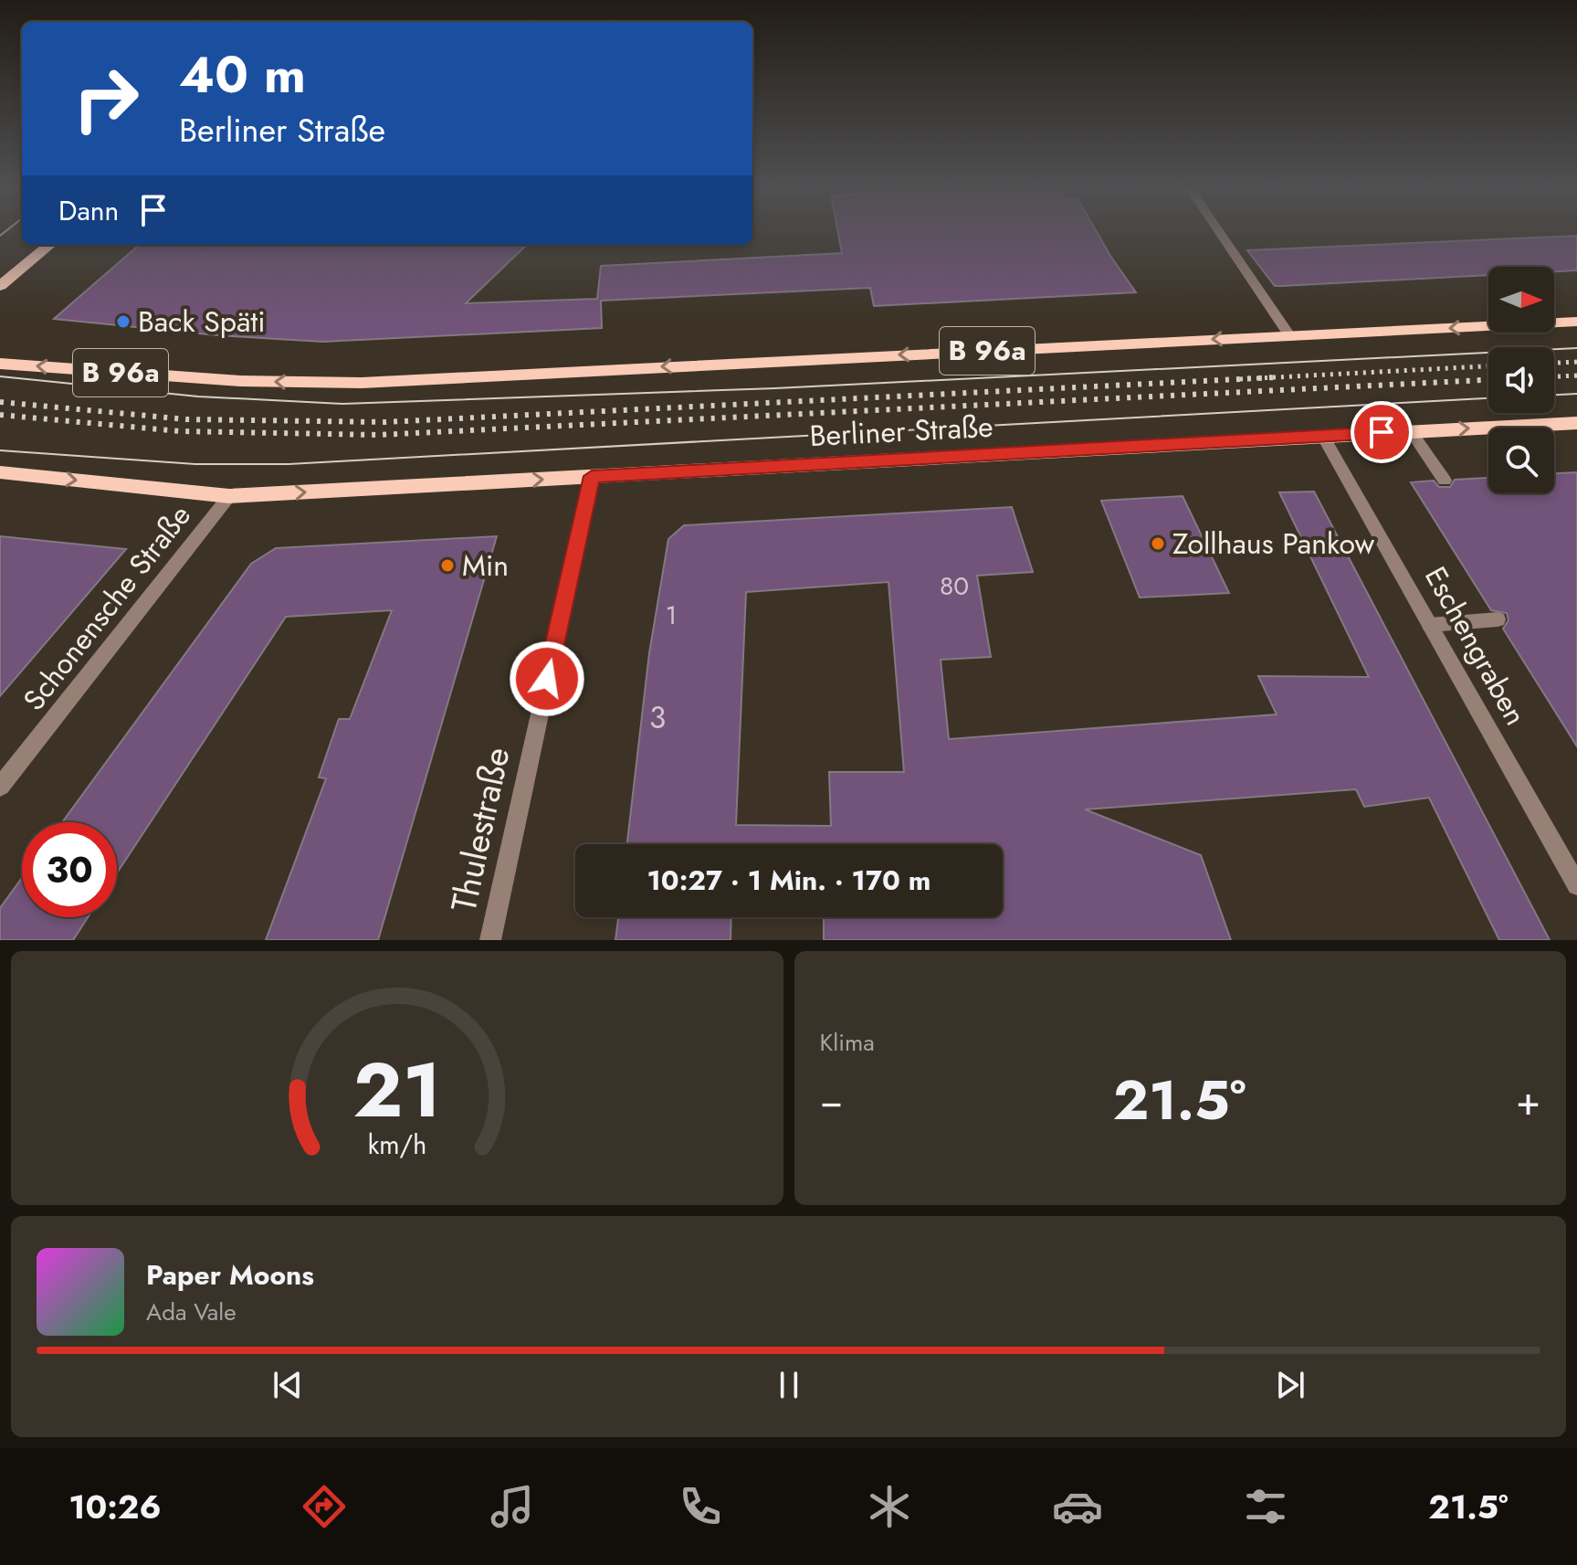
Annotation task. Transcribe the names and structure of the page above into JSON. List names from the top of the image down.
{
  "streets": {
    "main road": ["B 96a", "Berliner Straße"],
    "street": ["Schonensche Straße", "Eschengraben", "Thulestraße"]
  },
  "crossings": [
    ["Berliner Straße", "Schonensche Straße"],
    ["Berliner Straße", "Eschengraben"],
    ["Berliner Straße", "Thulestraße"]
  ],
  "places": ["Back Späti", "Zollhaus Pankow", "Min"],
  "house_numbers": ["80", "1", "3"],
  "north": "right",
  "page": {
    "turn": ["40 m", "Berliner Straße"],
    "then": "Dann",
    "limit": "30",
    "trip": "10:27 · 1 Min. · 170 m",
    "tile": "Klima",
    "heat": ["−", "21.5°", "+"],
    "song": ["Paper Moons", "Ada Vale"],
    "tabs": ["10:26", "21.5°"],
    "gauge": ["21", "km/h"]
  }
}
